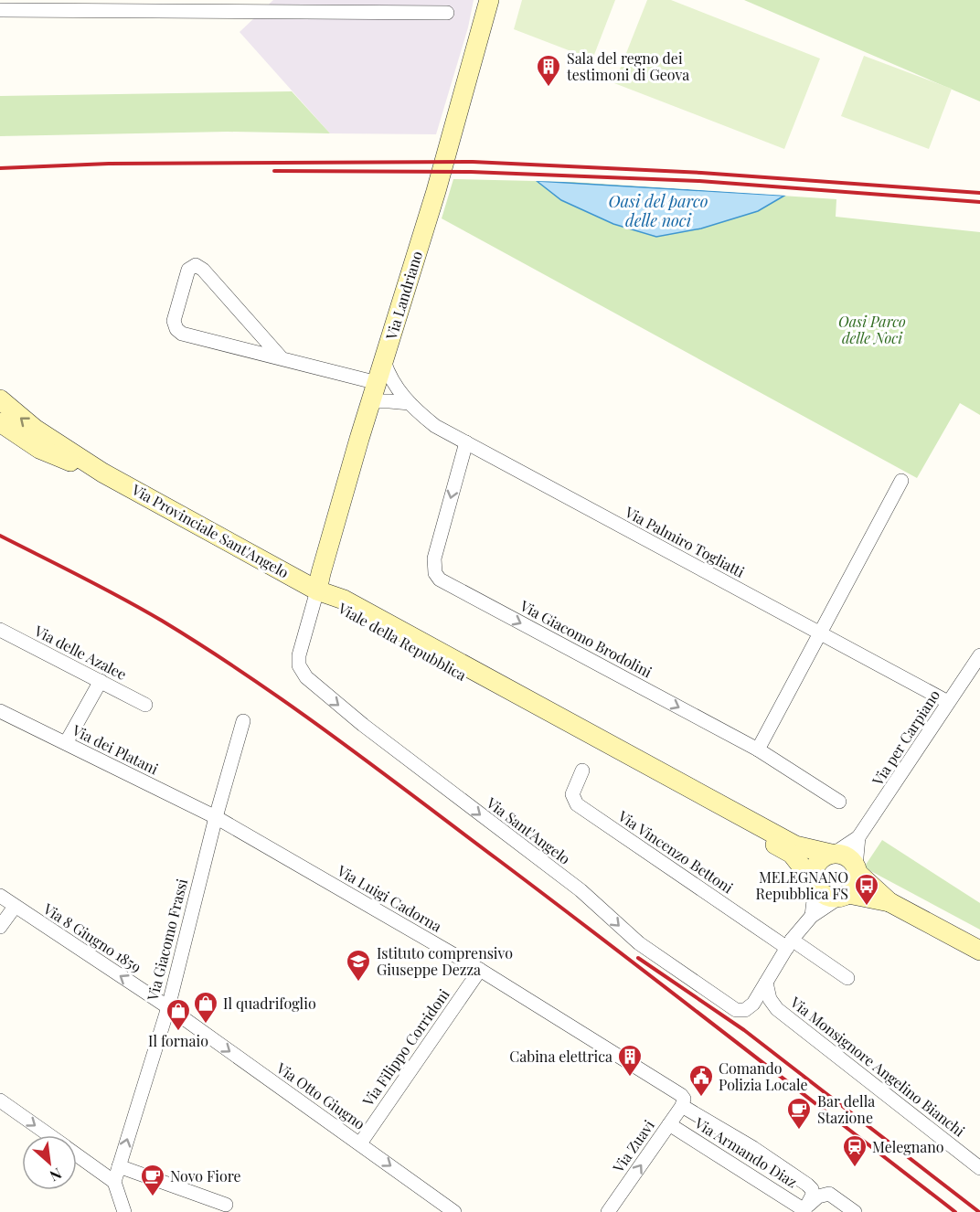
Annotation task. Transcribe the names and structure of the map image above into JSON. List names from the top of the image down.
{
  "streets": {
    "street": [
      "Via Landriano",
      "Via Provinciale Sant'Angelo",
      "Via Palmiro Togliatti",
      "Via Giacomo Brodolini",
      "Viale della Repubblica",
      "Via delle Azalee",
      "Via per Carpiano",
      "Via dei Platani",
      "Via Sant'Angelo",
      "Via Vincenzo Bettoni",
      "Via Luigi Cadorna",
      "Via 8 Giugno 1859",
      "Via Giacomo Frassi",
      "Via Filippo Corridoni",
      "Via Monsignore Angelino Bianchi",
      "Via Otto Giugno",
      "Via Zuavi",
      "Via Armando Diaz"
    ]
  },
  "crossings": [
    ["Via Landriano", "Via Provinciale Sant'Angelo"],
    ["Via Landriano", "Via Palmiro Togliatti"],
    ["Via Landriano", "Viale della Repubblica"],
    ["Via Landriano", "Via Sant'Angelo"],
    ["Via Provinciale Sant'Angelo", "Viale della Repubblica"],
    ["Via Provinciale Sant'Angelo", "Via Sant'Angelo"],
    ["Via Palmiro Togliatti", "Via Giacomo Brodolini"],
    ["Via Palmiro Togliatti", "Via per Carpiano"],
    ["Viale della Repubblica", "Via per Carpiano"],
    ["Viale della Repubblica", "Via Sant'Angelo"],
    ["Via dei Platani", "Via Luigi Cadorna"],
    ["Via dei Platani", "Via Giacomo Frassi"],
    ["Via Sant'Angelo", "Via Monsignore Angelino Bianchi"],
    ["Via Luigi Cadorna", "Via Giacomo Frassi"],
    ["Via Luigi Cadorna", "Via Filippo Corridoni"],
    ["Via Luigi Cadorna", "Via Zuavi"],
    ["Via Luigi Cadorna", "Via Armando Diaz"],
    ["Via 8 Giugno 1859", "Via Giacomo Frassi"],
    ["Via 8 Giugno 1859", "Via Otto Giugno"],
    ["Via Giacomo Frassi", "Via Otto Giugno"],
    ["Via Filippo Corridoni", "Via Otto Giugno"],
    ["Via Zuavi", "Via Armando Diaz"]
  ],
  "one_way": [
    "Via Giacomo Brodolini",
    "Via Sant'Angelo",
    "Via 8 Giugno 1859",
    "Via Otto Giugno",
    "Via Zuavi"
  ],
  "water": ["Oasi del parco delle noci"],
  "parks": ["Oasi Parco delle Noci"],
  "places": {
    "building": ["Sala del regno dei testimoni di Geova", "Cabina elettrica"],
    "bus stop": ["MELEGNANO Repubblica FS"],
    "school or university": ["Istituto comprensivo Giuseppe Dezza"],
    "shop": ["Il quadrifoglio", "Il fornaio"],
    "public building": ["Comando Polizia Locale"],
    "cafe": ["Bar della Stazione", "Novo Fiore"],
    "station": ["Melegnano"]
  },
  "north": "bottom right"
}
